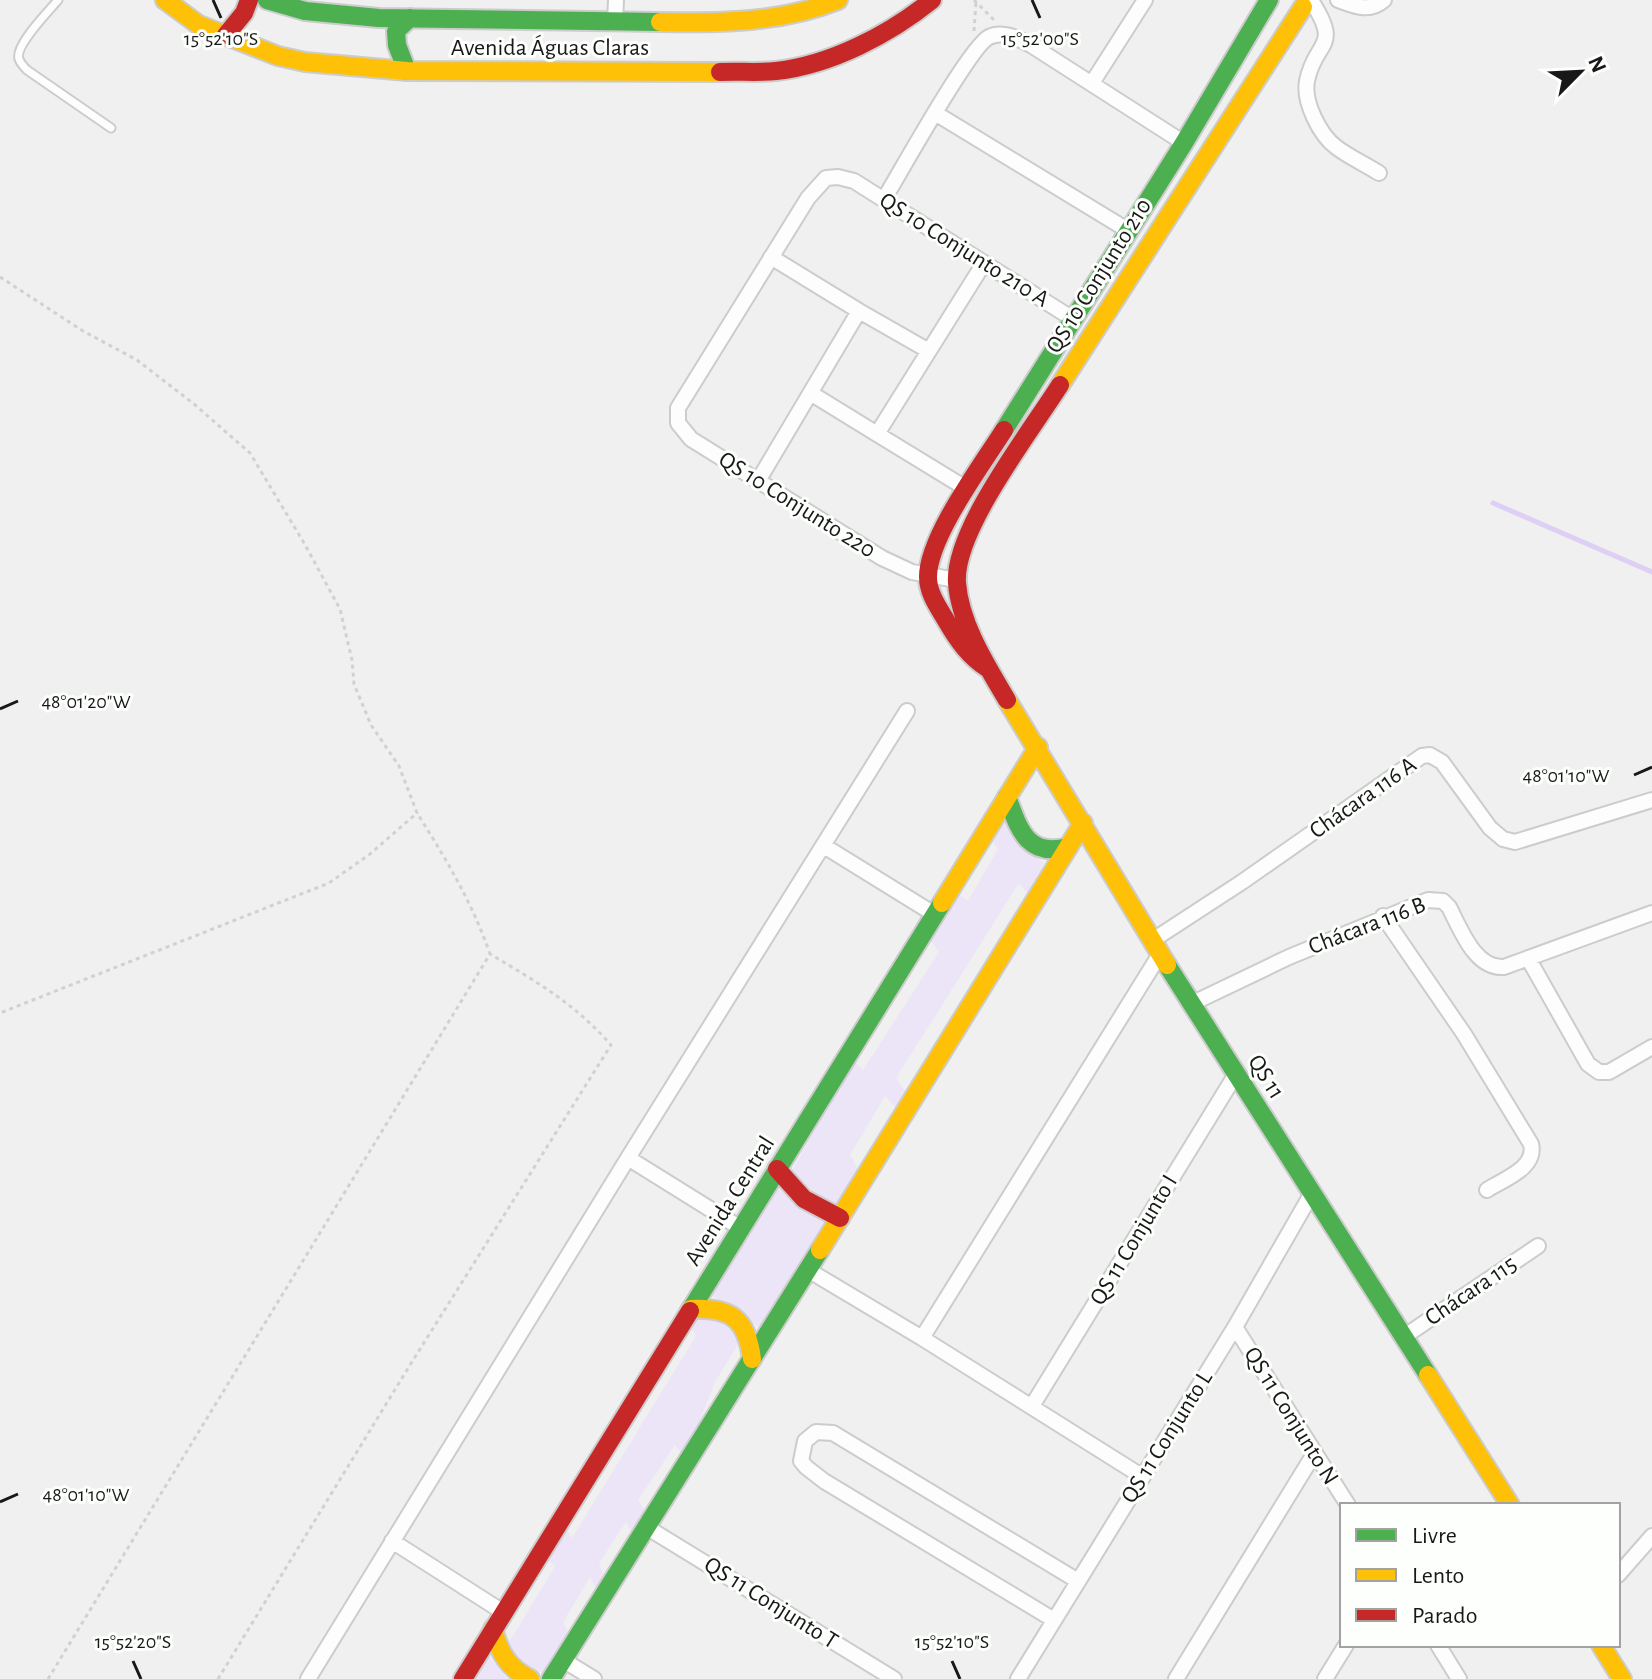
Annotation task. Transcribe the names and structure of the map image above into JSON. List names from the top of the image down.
{
  "streets": {
    "street": [
      "Avenida Águas Claras",
      "QS 10 Conjunto 210 A",
      "QS 10 Conjunto 210",
      "QS 10 Conjunto 220",
      "Chácara 116 A",
      "Chácara 116 B",
      "QS 11",
      "Avenida Central",
      "QS 11 Conjunto I",
      "Chácara 115",
      "QS 11 Conjunto N",
      "QS 11 Conjunto L",
      "QS 11 Conjunto T"
    ]
  },
  "crossings": [
    ["QS 10 Conjunto 210 A", "QS 10 Conjunto 210"],
    ["QS 10 Conjunto 210 A", "QS 10 Conjunto 220"],
    ["QS 10 Conjunto 210", "QS 10 Conjunto 220"],
    ["QS 10 Conjunto 210", "QS 11"],
    ["QS 10 Conjunto 220", "QS 11"],
    ["Chácara 116 A", "QS 11"],
    ["Chácara 116 B", "QS 11"],
    ["QS 11", "Avenida Central"],
    ["QS 11", "QS 11 Conjunto I"],
    ["QS 11", "Chácara 115"],
    ["QS 11", "QS 11 Conjunto L"],
    ["QS 11 Conjunto N", "QS 11 Conjunto L"]
  ],
  "legend": ["Livre", "Lento", "Parado"],
  "north": "top right",
  "coordinates": [
    "15°52'10\"S",
    "15°52'00\"S",
    "48°01'20\"W",
    "48°01'10\"W",
    "15°52'20\"S"
  ]
}
